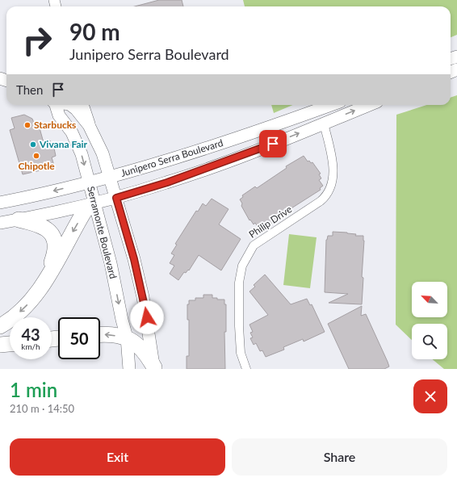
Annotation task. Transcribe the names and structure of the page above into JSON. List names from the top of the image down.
{
  "streets": {
    "main road": ["Junipero Serra Boulevard", "Serramonte Boulevard"],
    "street": ["Philip Drive"]
  },
  "crossings": [
    ["Junipero Serra Boulevard", "Philip Drive"],
    ["Junipero Serra Boulevard", "Serramonte Boulevard"]
  ],
  "places": ["Starbucks", "Vivana Fair", "Chipotle"],
  "north": "top left",
  "page": {
    "turn": ["90 m", "Junipero Serra Boulevard"],
    "then": "Then",
    "speed": "43 km/h",
    "limit": "50",
    "heading": ["1 min", "210 m · 14:50"],
    "buttons": ["Exit", "Share"]
  }
}
